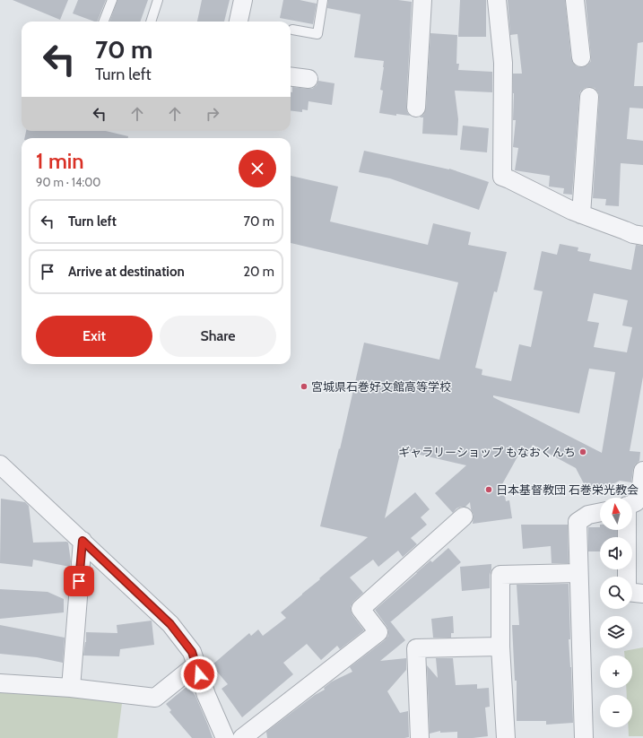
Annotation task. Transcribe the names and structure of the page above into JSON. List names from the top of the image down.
{
  "places": ["宮城県石巻好文館高等学校", "ギャラリーショップ もなおくんち", "日本基督教団 石巻栄光教会"],
  "north": "top",
  "page": {
    "turn": ["70 m", "Turn left"],
    "heading": ["1 min", "90 m · 14:00"],
    "list": [
      {
        "name": "Turn left",
        "value": "70 m"
      },
      {
        "name": "Arrive at destination",
        "value": "20 m"
      }
    ],
    "buttons": ["Exit", "Share"],
    "map_buttons": ["+", "−"]
  }
}
